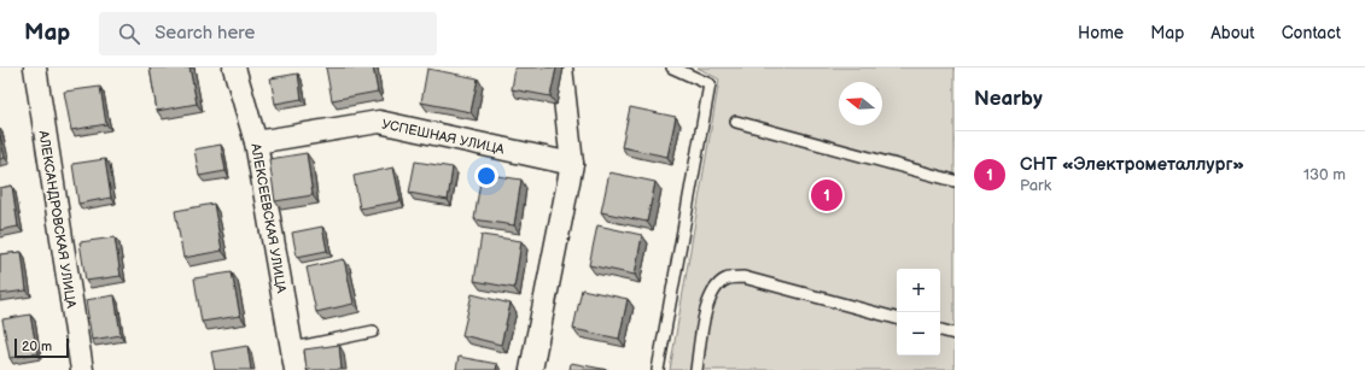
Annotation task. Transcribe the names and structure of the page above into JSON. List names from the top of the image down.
{
  "streets": {
    "street": ["УСПЕШНАЯ УЛИЦА", "АЛЕКСЕЕВСКАЯ УЛИЦА", "АЛЕКСАНДРОВСКАЯ УЛИЦА"]
  },
  "crossings": [
    ["УСПЕШНАЯ УЛИЦА", "АЛЕКСЕЕВСКАЯ УЛИЦА"]
  ],
  "scale_bar": "20 m",
  "north": "left",
  "page": {
    "header": "Map",
    "search": "Search here",
    "nav": [
      "Home",
      "Map",
      "About",
      "Contact"
    ],
    "heading": "Nearby",
    "list": [
      {
        "mark": "1",
        "name": "СНТ «Электрометаллург»",
        "note": "Park",
        "value": "130 m"
      }
    ],
    "pins": "1",
    "map_buttons": ["+", "−"],
    "scale": "20 m"
  }
}
